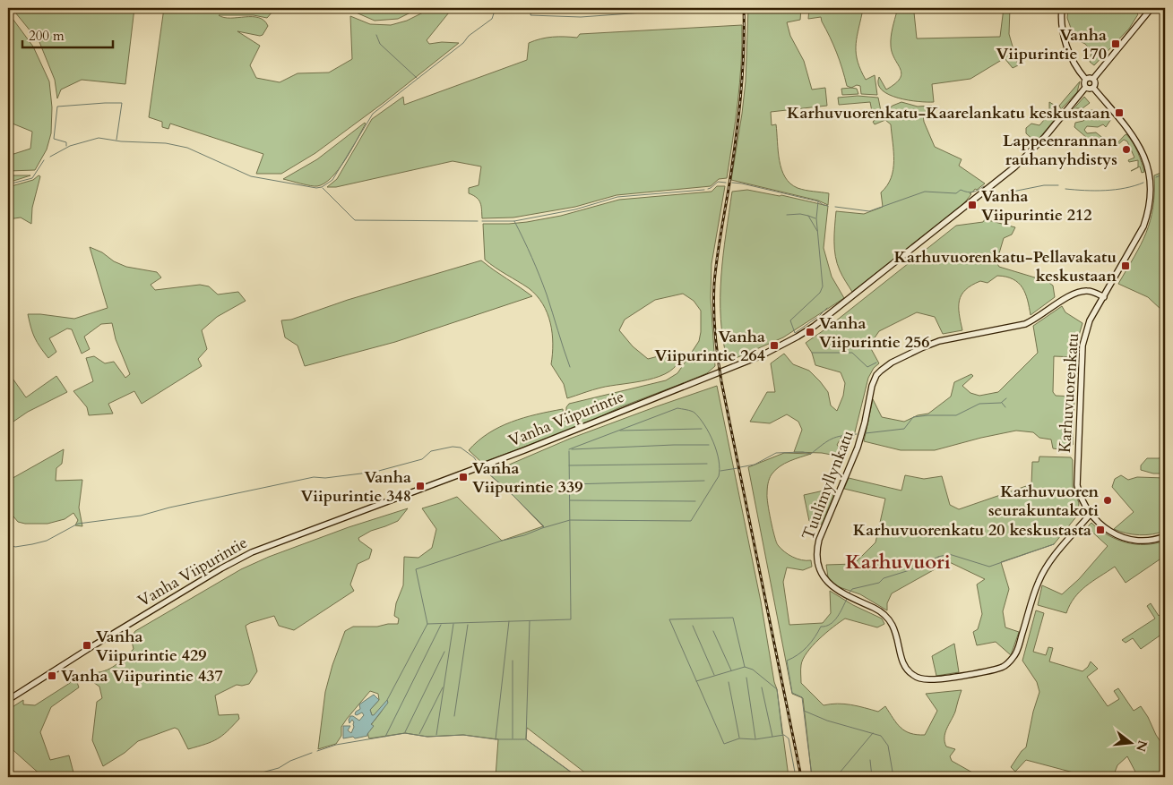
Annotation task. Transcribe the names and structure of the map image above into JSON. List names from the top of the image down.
{
  "streets": {
    "street": ["Karhuvuorenkatu", "Vanha Viipurintie", "Tuulimyllynkatu"]
  },
  "crossings": [
    ["Karhuvuorenkatu", "Vanha Viipurintie"],
    ["Karhuvuorenkatu", "Tuulimyllynkatu"]
  ],
  "districts": ["Karhuvuori"],
  "places": {
    "transit": [
      "Vanha Viipurintie 170",
      "Karhuvuorenkatu-Kaarelankatu keskustaan",
      "Vanha Viipurintie 212",
      "Karhuvuorenkatu-Pellavakatu keskustaan",
      "Vanha Viipurintie 256",
      "Vanha Viipurintie 264",
      "Vanha Viipurintie 339",
      "Vanha Viipurintie 348",
      "Karhuvuorenkatu 20 keskustasta",
      "Vanha Viipurintie 429",
      "Vanha Viipurintie 437"
    ],
    "other": ["Lappeenrannan rauhanyhdistys", "Karhuvuoren seurakuntakoti"]
  },
  "scale_bar": "200 m",
  "north": "right"
}
